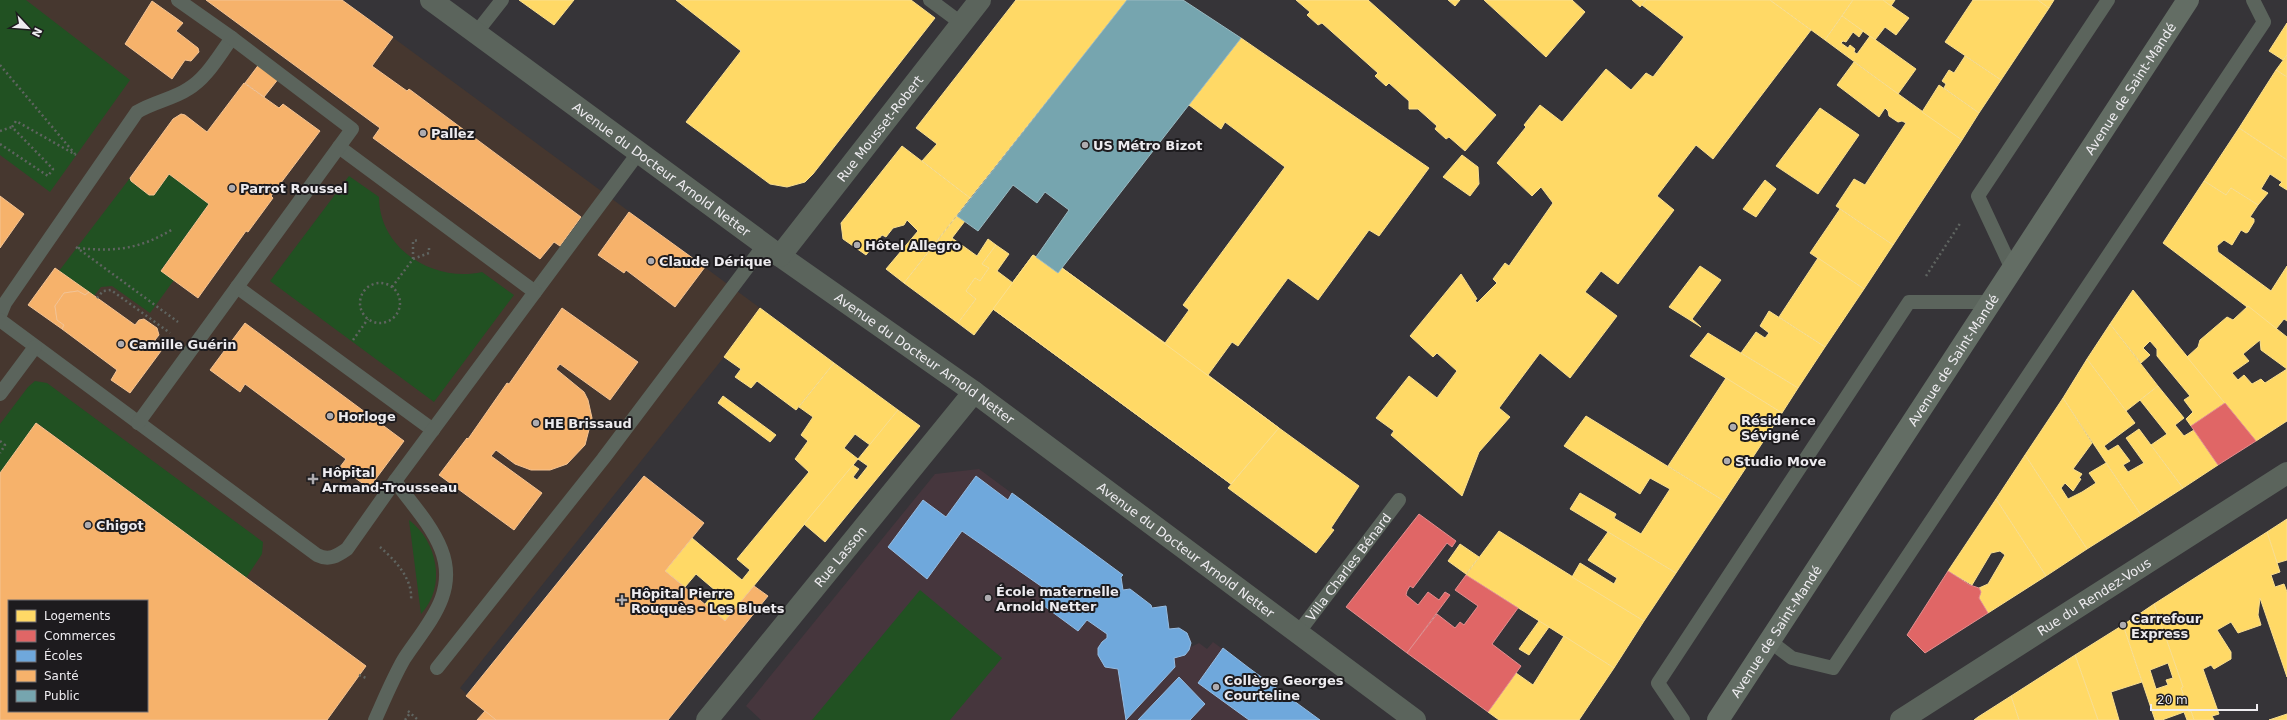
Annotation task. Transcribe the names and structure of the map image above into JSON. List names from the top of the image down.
{
  "streets": {
    "main road": ["Avenue de Saint-Mandé"],
    "street": [
      "Rue Mousset-Robert",
      "Avenue du Docteur Arnold Netter",
      "Rue Lasson",
      "Rue du Rendez-Vous"
    ],
    "lane": ["Villa Charles Bénard"]
  },
  "crossings": [
    ["Rue Mousset-Robert", "Avenue du Docteur Arnold Netter"],
    ["Avenue du Docteur Arnold Netter", "Rue Lasson"],
    ["Avenue du Docteur Arnold Netter", "Villa Charles Bénard"]
  ],
  "places": {
    "other": [
      "Pallez",
      "US Métro Bizot",
      "Parrot Roussel",
      "Hôtel Allegro",
      "Claude Dérique",
      "Camille Guérin",
      "Horloge",
      "HE Brissaud",
      "Résidence Sévigné",
      "Studio Move",
      "Chigot",
      "École maternelle Arnold Netter",
      "Carrefour Express",
      "Collège Georges Courteline"
    ],
    "health": ["Hôpital Armand-Trousseau", "Hôpital Pierre Rouquès - Les Bluets"]
  },
  "legend": [
    "Logements",
    "Commerces",
    "Écoles",
    "Santé",
    "Public"
  ],
  "scale_bar": "20 m",
  "north": "bottom right"
}
